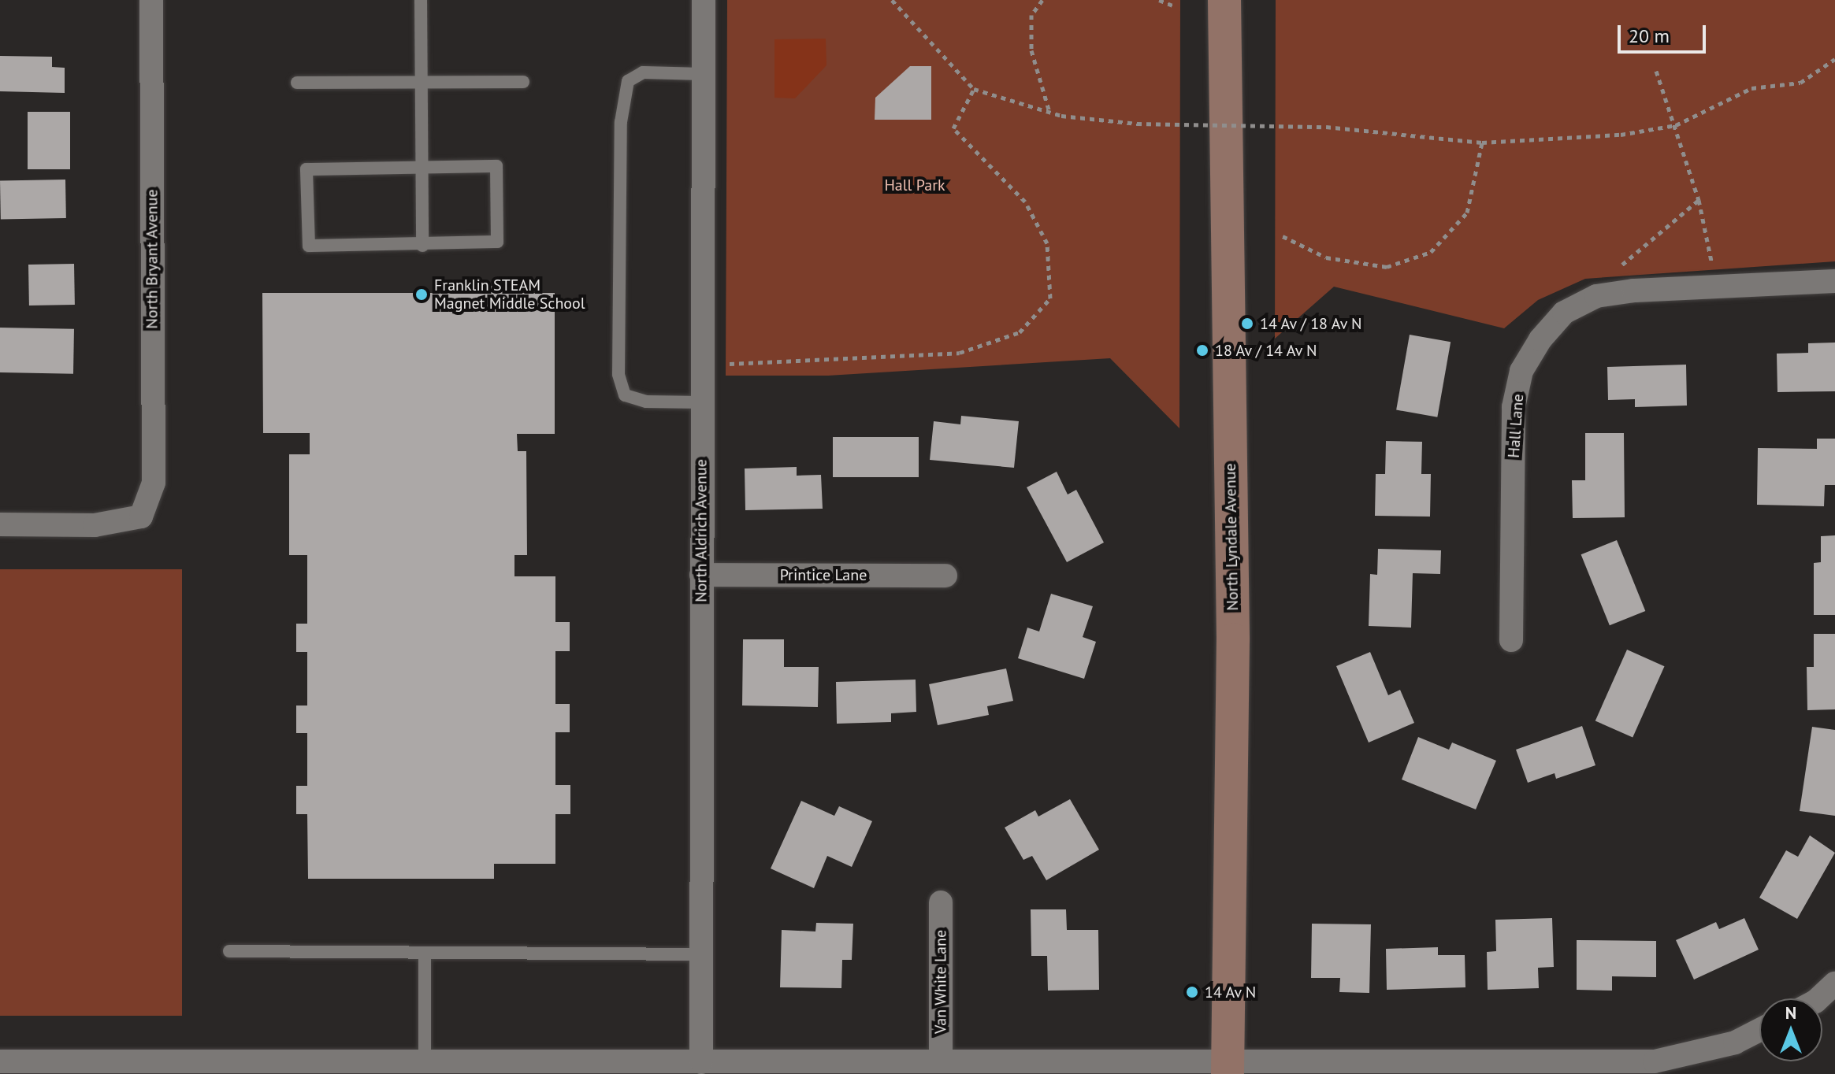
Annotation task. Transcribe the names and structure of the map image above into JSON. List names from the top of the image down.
{
  "streets": {
    "street": [
      "North Bryant Avenue",
      "Hall Lane",
      "North Aldrich Avenue",
      "North Lyndale Avenue",
      "Printice Lane",
      "Van White Lane"
    ]
  },
  "crossings": [
    ["North Aldrich Avenue", "Printice Lane"]
  ],
  "parks": ["Hall Park"],
  "places": [
    "Franklin STEAM Magnet Middle School",
    "14 Av / 18 Av N",
    "18 Av / 14 Av N",
    "14 Av N"
  ],
  "scale_bar": "20 m",
  "north": "top"
}
